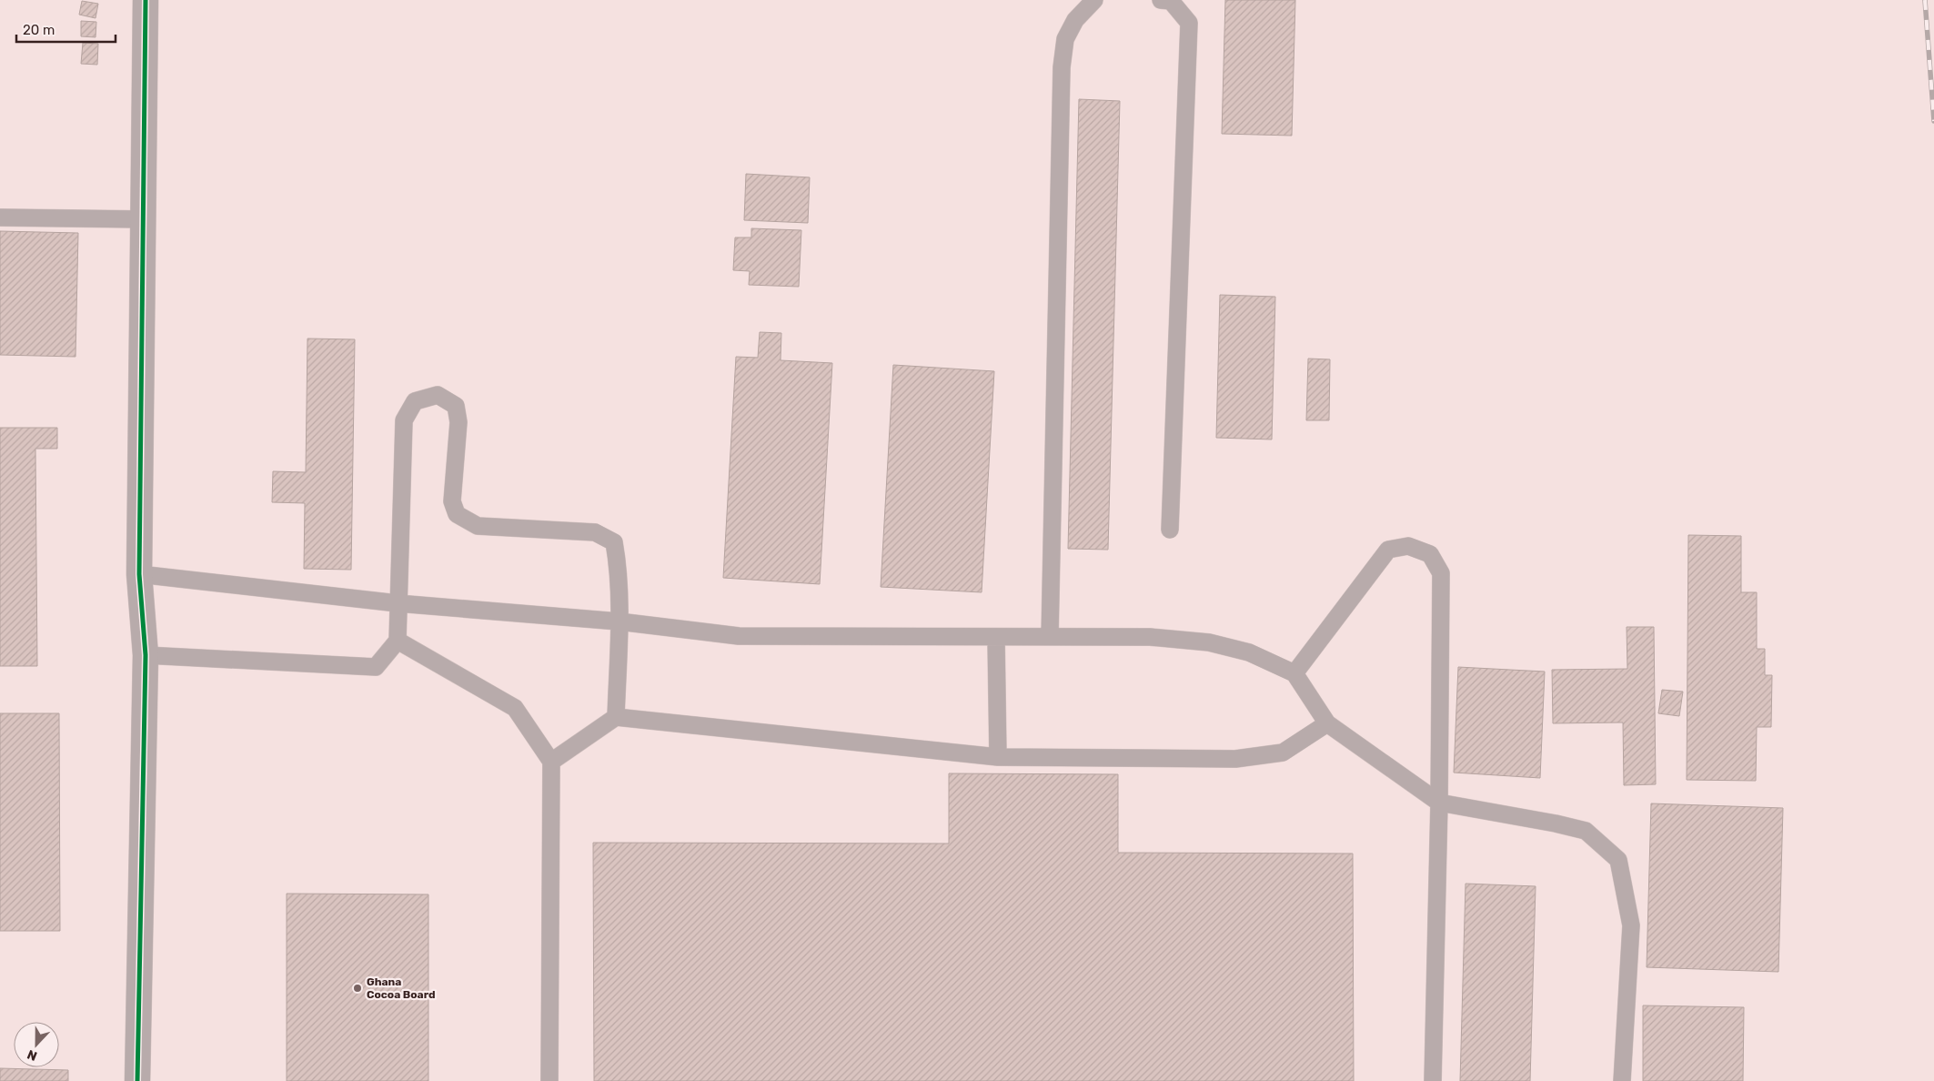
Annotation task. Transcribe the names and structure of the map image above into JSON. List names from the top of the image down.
{
  "places": ["Ghana Cocoa Board"],
  "scale_bar": "20 m",
  "north": "bottom"
}
